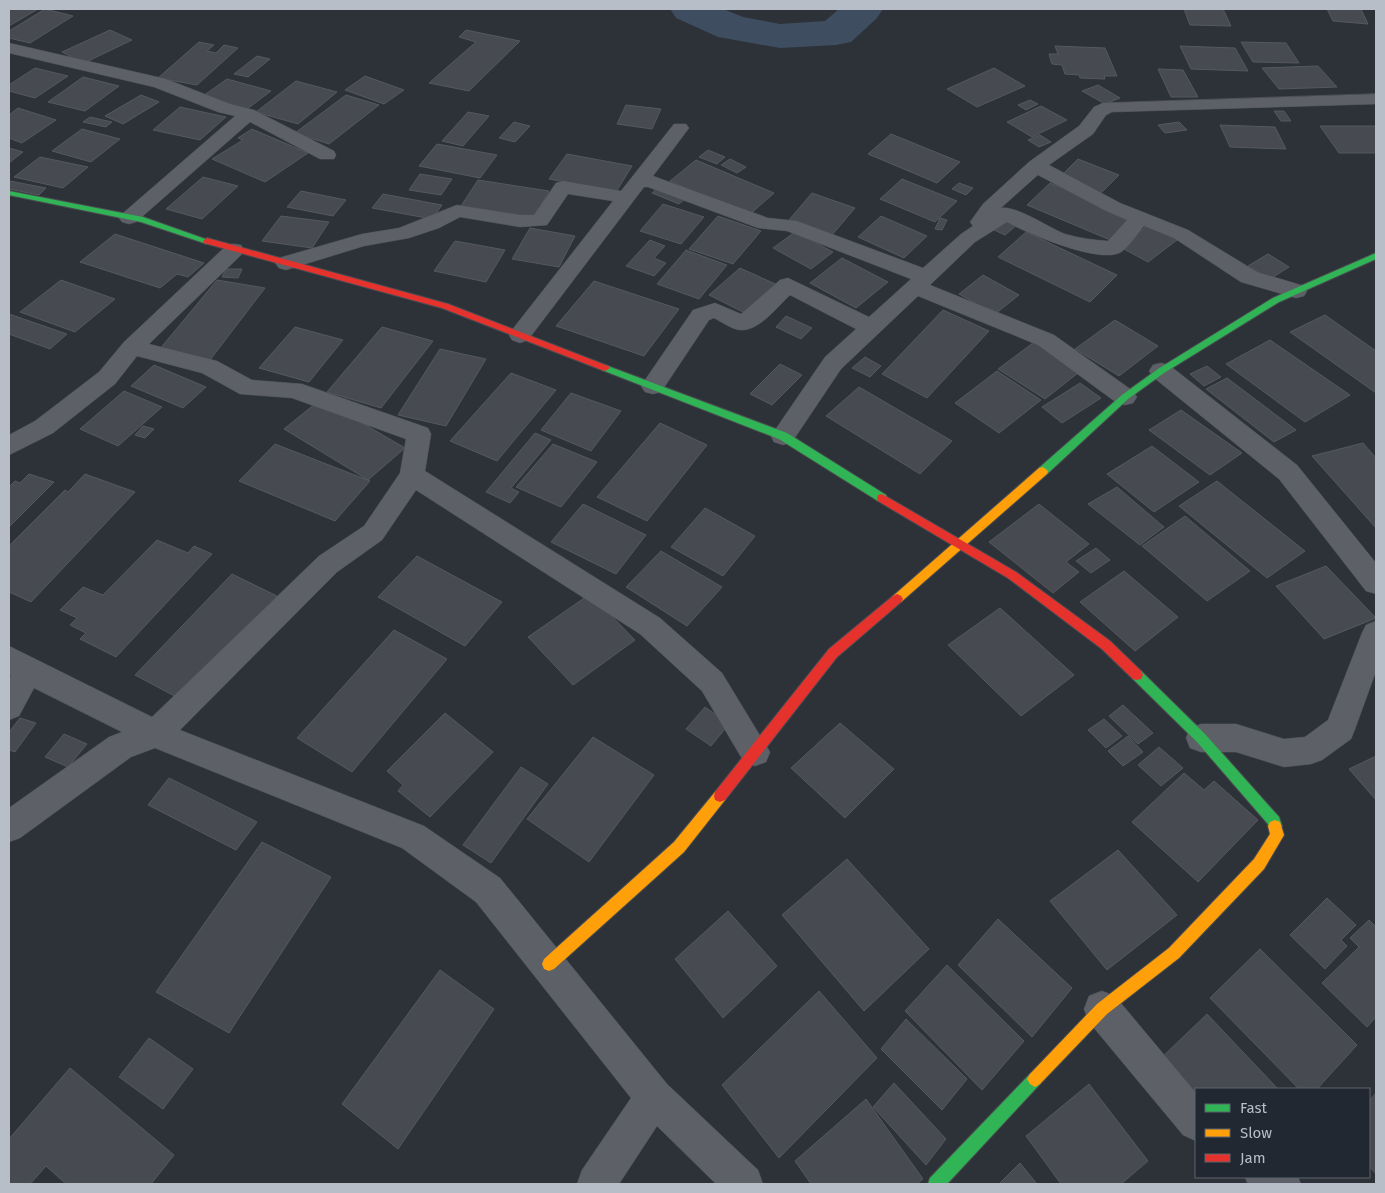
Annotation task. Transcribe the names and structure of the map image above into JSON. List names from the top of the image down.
{
  "legend": ["Fast", "Slow", "Jam"]
}
